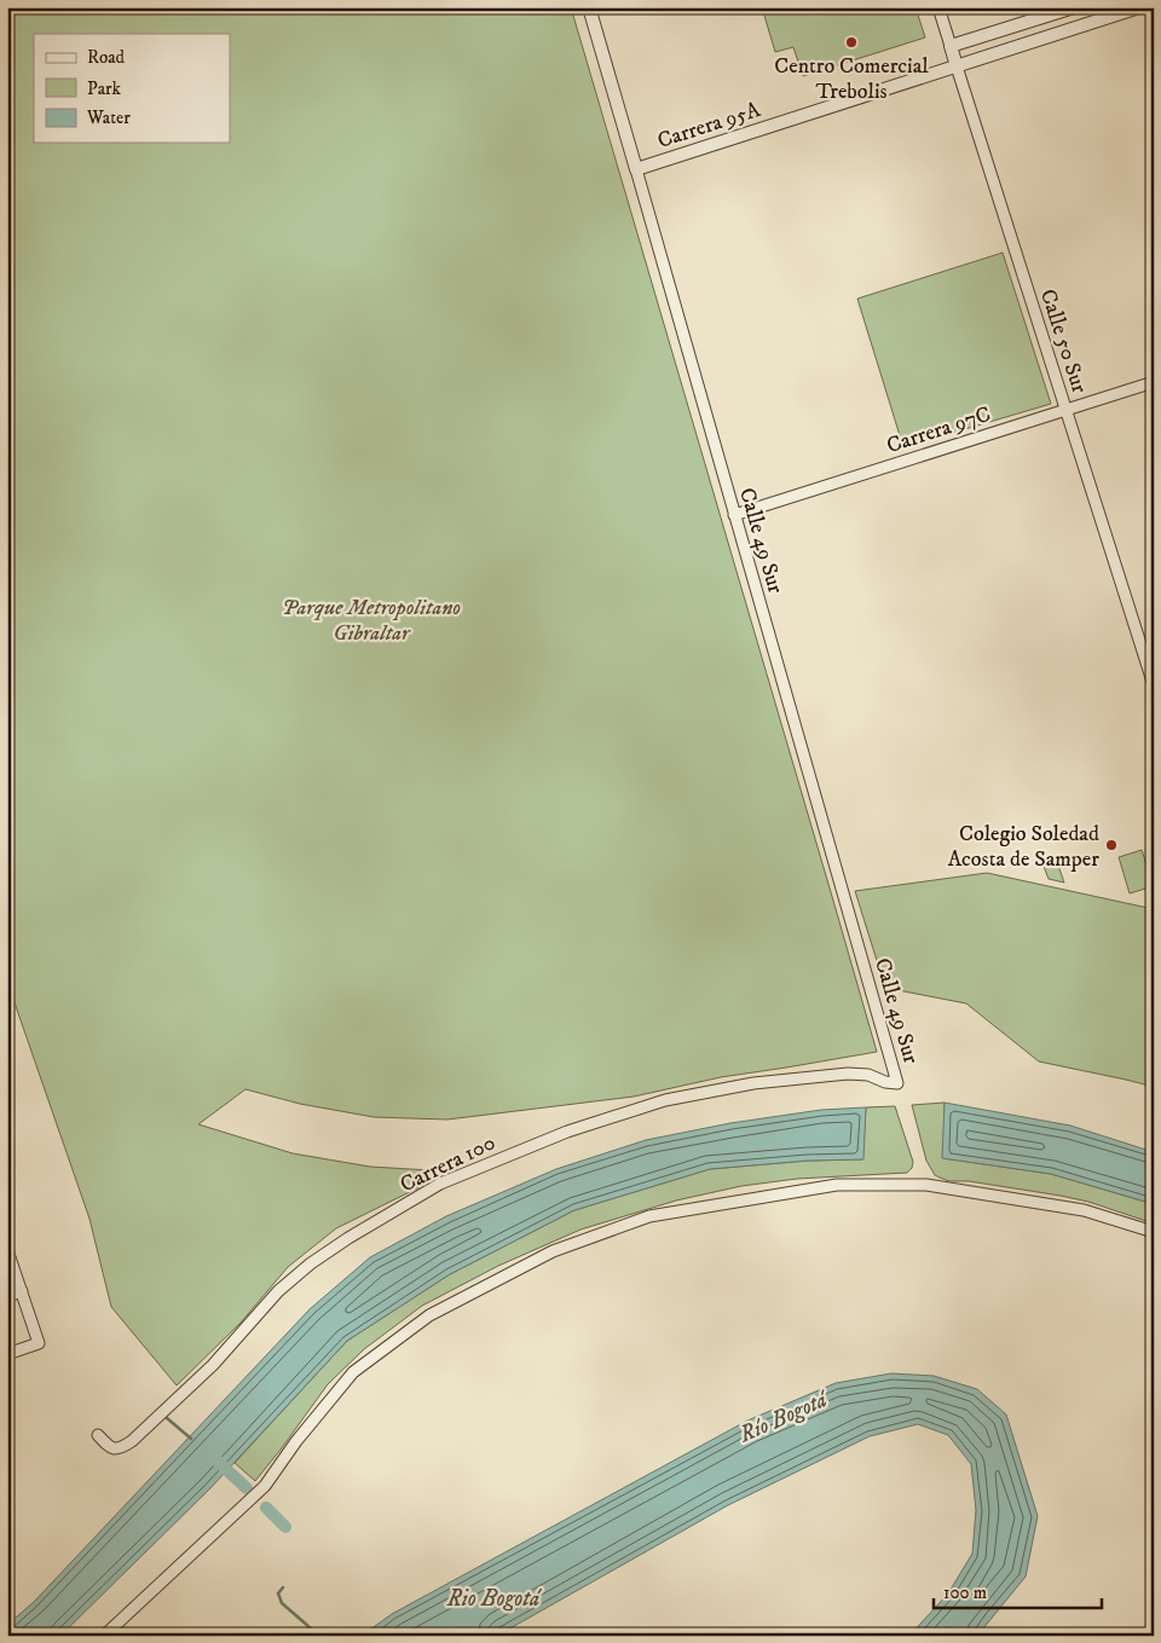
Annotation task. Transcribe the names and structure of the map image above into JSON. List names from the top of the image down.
{
  "streets": {
    "street": [
      "Carrera 95A",
      "Calle 50 Sur",
      "Carrera 97C",
      "Calle 49 Sur",
      "Carrera 100"
    ]
  },
  "crossings": [
    ["Carrera 95A", "Calle 50 Sur"],
    ["Carrera 95A", "Calle 49 Sur"],
    ["Calle 50 Sur", "Carrera 97C"],
    ["Carrera 97C", "Calle 49 Sur"],
    ["Calle 49 Sur", "Carrera 100"]
  ],
  "water": ["Río Bogotá", "Rio Bogotá"],
  "parks": ["Parque Metropolitano Gibraltar"],
  "places": ["Centro Comercial Trebolis", "Colegio Soledad Acosta de Samper"],
  "legend": ["Road", "Park", "Water"],
  "scale_bar": "100 m"
}
